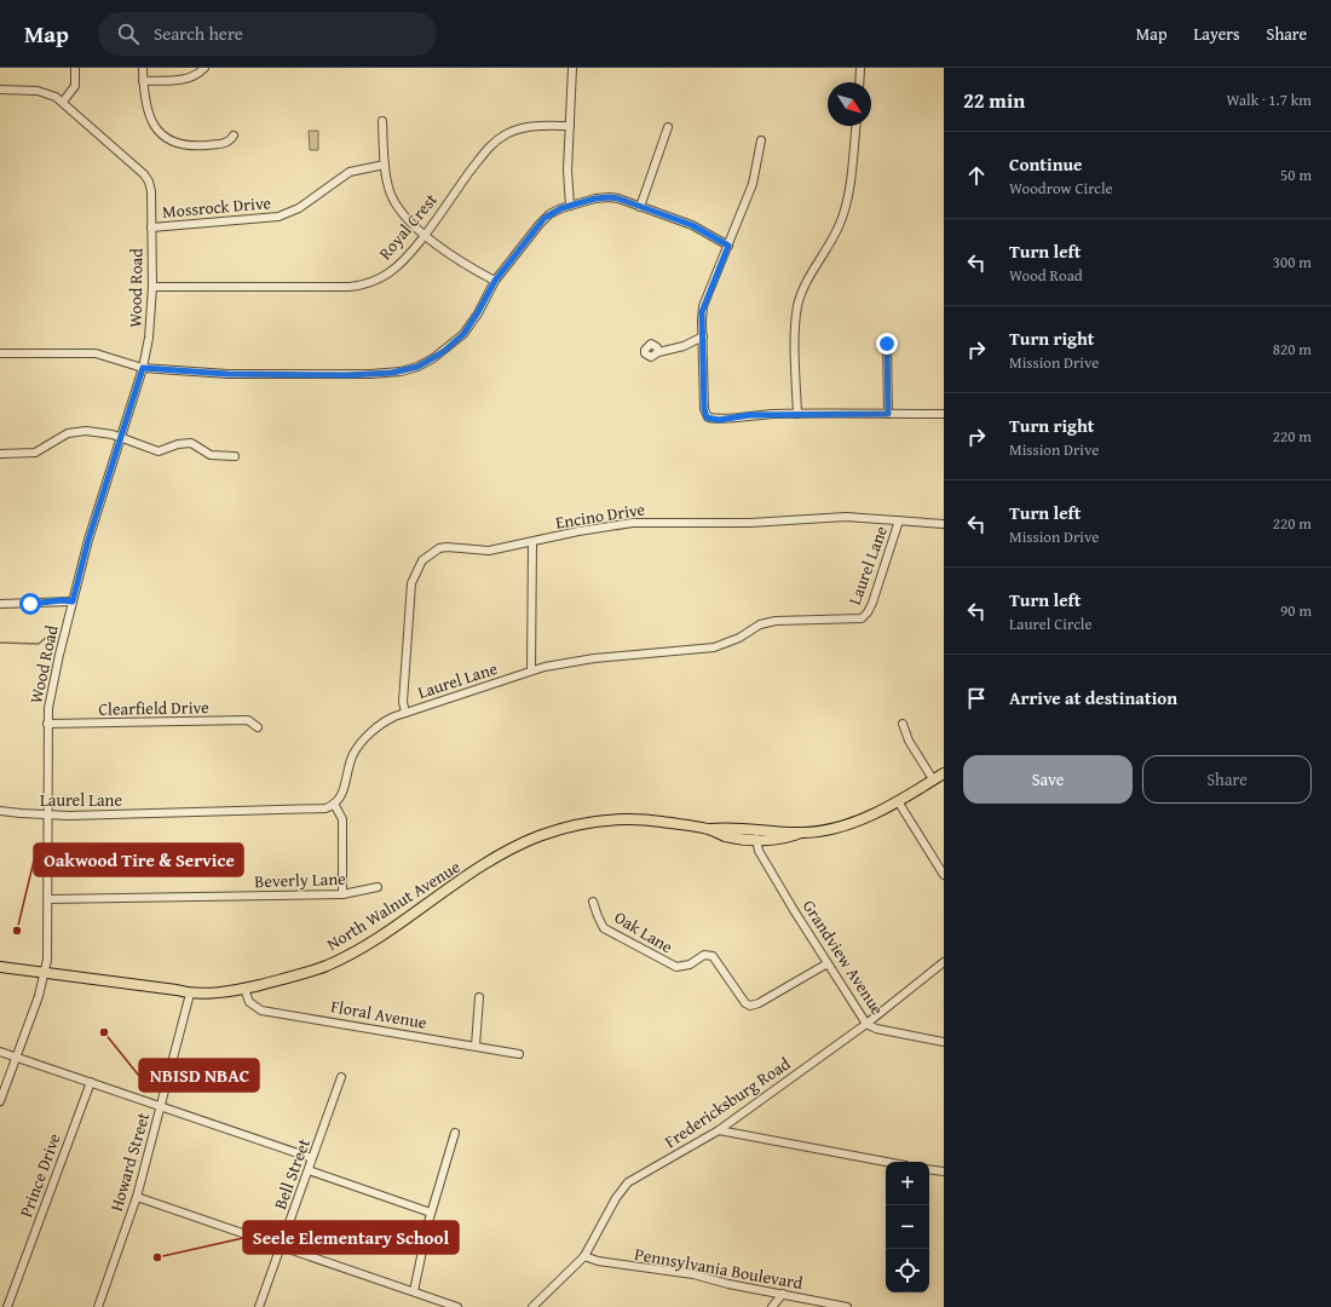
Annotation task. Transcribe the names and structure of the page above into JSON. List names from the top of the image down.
{
  "streets": {
    "main road": ["North Walnut Avenue"],
    "street": [
      "Mossrock Drive",
      "Royal Crest",
      "Wood Road",
      "Encino Drive",
      "Laurel Lane",
      "Clearfield Drive",
      "Beverly Lane",
      "Oak Lane",
      "Grandview Avenue",
      "Floral Avenue",
      "Fredericksburg Road",
      "Howard Street",
      "Bell Street",
      "Prince Drive",
      "Pennsylvania Boulevard"
    ]
  },
  "crossings": [
    ["Mossrock Drive", "Wood Road"],
    ["Royal Crest", "Wood Road"],
    ["Wood Road", "Laurel Lane"],
    ["Wood Road", "Clearfield Drive"],
    ["Wood Road", "Beverly Lane"],
    ["Wood Road", "North Walnut Avenue"],
    ["Encino Drive", "Laurel Lane"],
    ["North Walnut Avenue", "Grandview Avenue"],
    ["North Walnut Avenue", "Floral Avenue"],
    ["North Walnut Avenue", "Howard Street"],
    ["Oak Lane", "Grandview Avenue"],
    ["Grandview Avenue", "Fredericksburg Road"],
    ["Fredericksburg Road", "Pennsylvania Boulevard"]
  ],
  "places": ["Oakwood Tire & Service", "NBISD NBAC", "Seele Elementary School"],
  "north": "bottom right",
  "page": {
    "header": "Map",
    "search": "Search here",
    "nav": ["Map", "Layers", "Share"],
    "heading": ["22 min", "Walk · 1.7 km"],
    "list": [
      ["Continue", "Woodrow Circle", "50 m"],
      ["Turn left", "Wood Road", "300 m"],
      ["Turn right", "Mission Drive", "820 m"],
      ["Turn right", "Mission Drive", "220 m"],
      ["Turn left", "Mission Drive", "220 m"],
      ["Turn left", "Laurel Circle", "90 m"],
      "Arrive at destination"
    ],
    "buttons": ["Save", "Share"],
    "map_buttons": ["+", "−"]
  }
}
